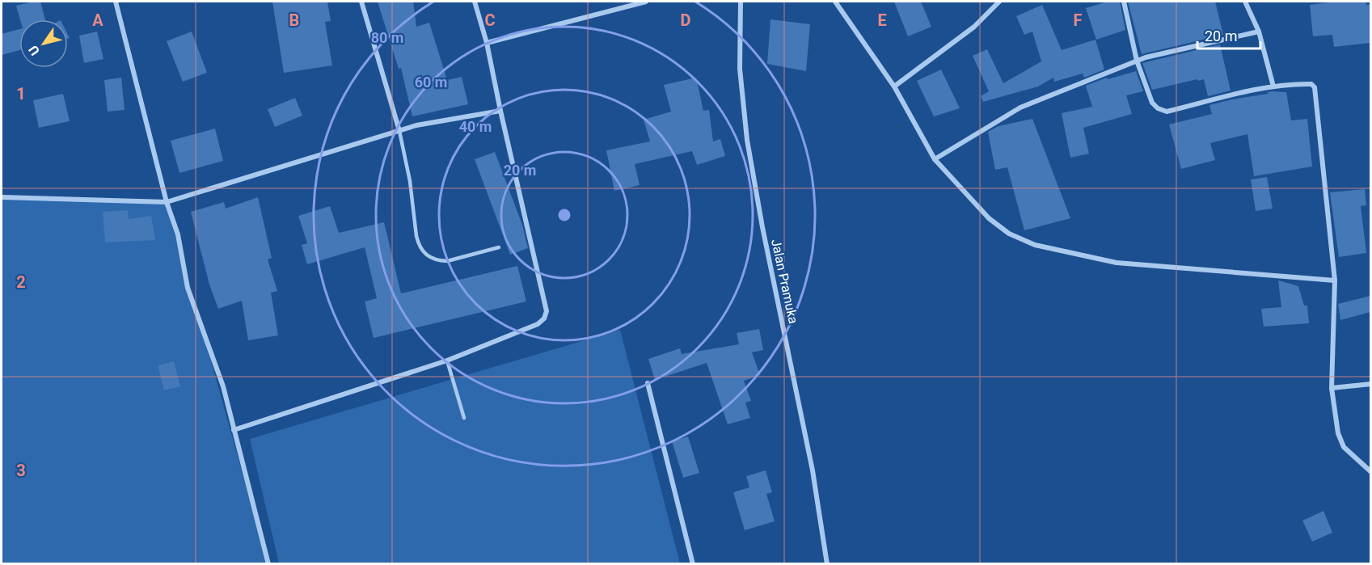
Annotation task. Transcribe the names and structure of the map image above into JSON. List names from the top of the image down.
{
  "streets": {
    "street": ["Jalan Pramuka"]
  },
  "scale_bar": "20 m",
  "north": "bottom left",
  "grid": {
    "columns": [
      "A",
      "B",
      "C",
      "D",
      "E",
      "F"
    ],
    "rows": ["1", "2", "3"]
  },
  "rings": [
    "80 m",
    "60 m",
    "40 m",
    "20 m"
  ]
}
